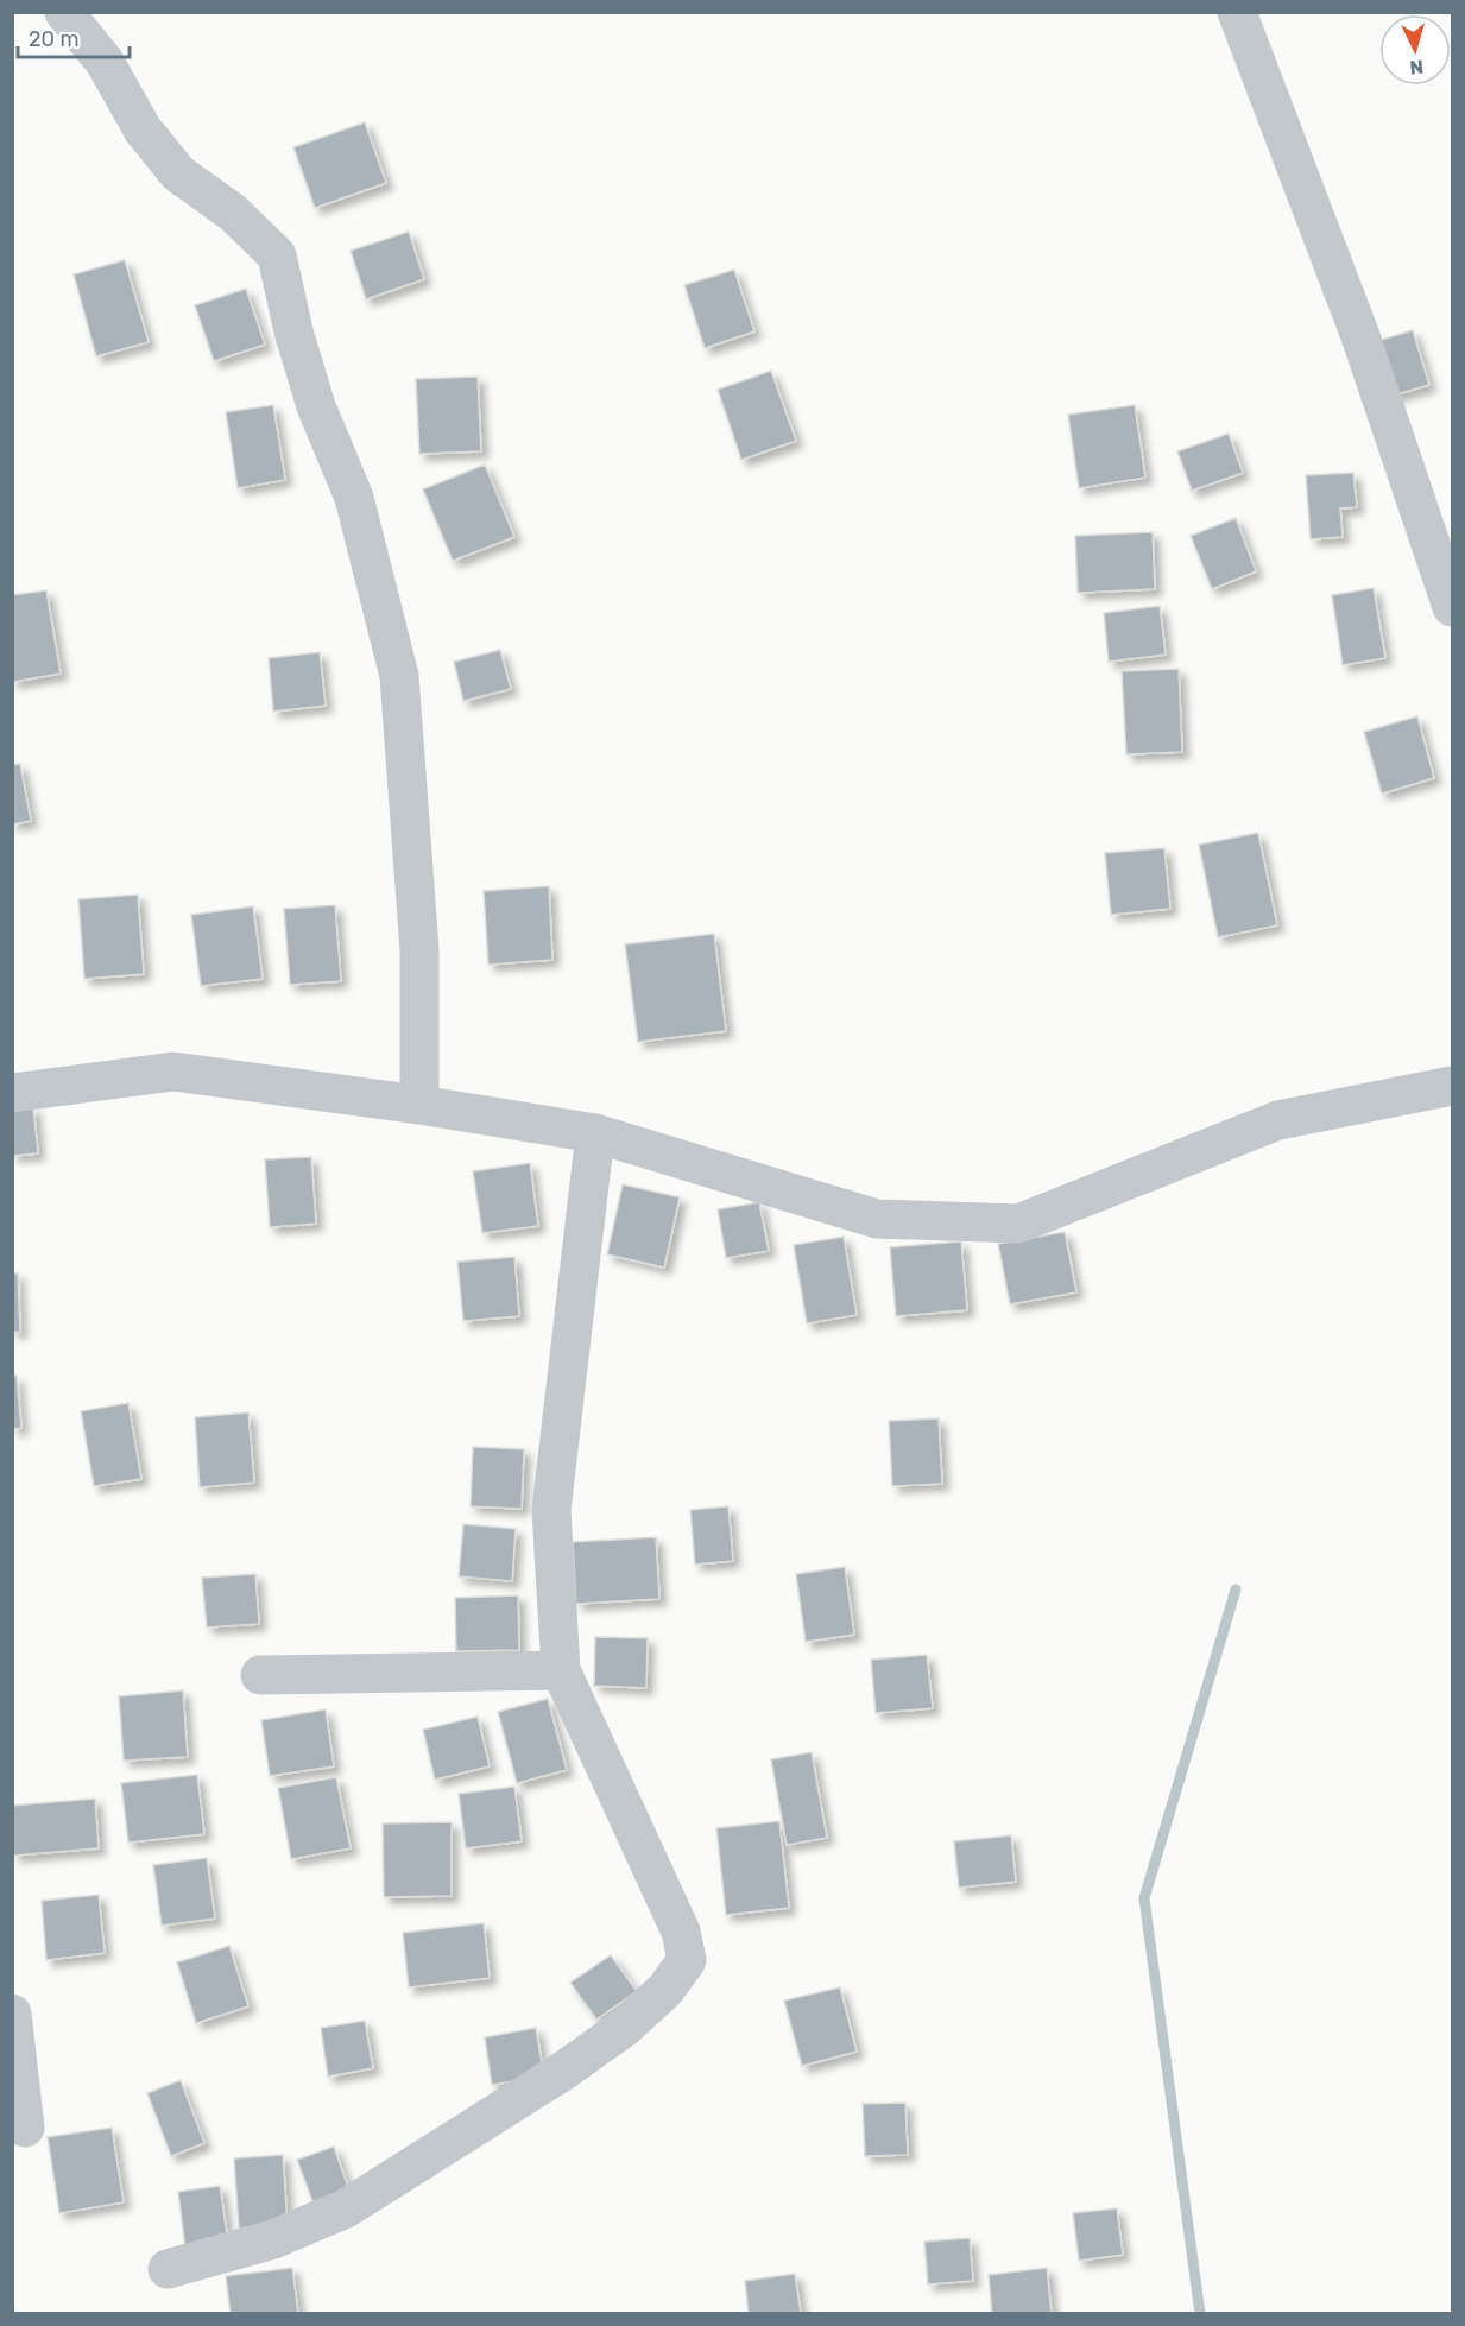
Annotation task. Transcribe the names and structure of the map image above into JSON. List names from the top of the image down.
{
  "scale_bar": "20 m",
  "north": "bottom"
}
